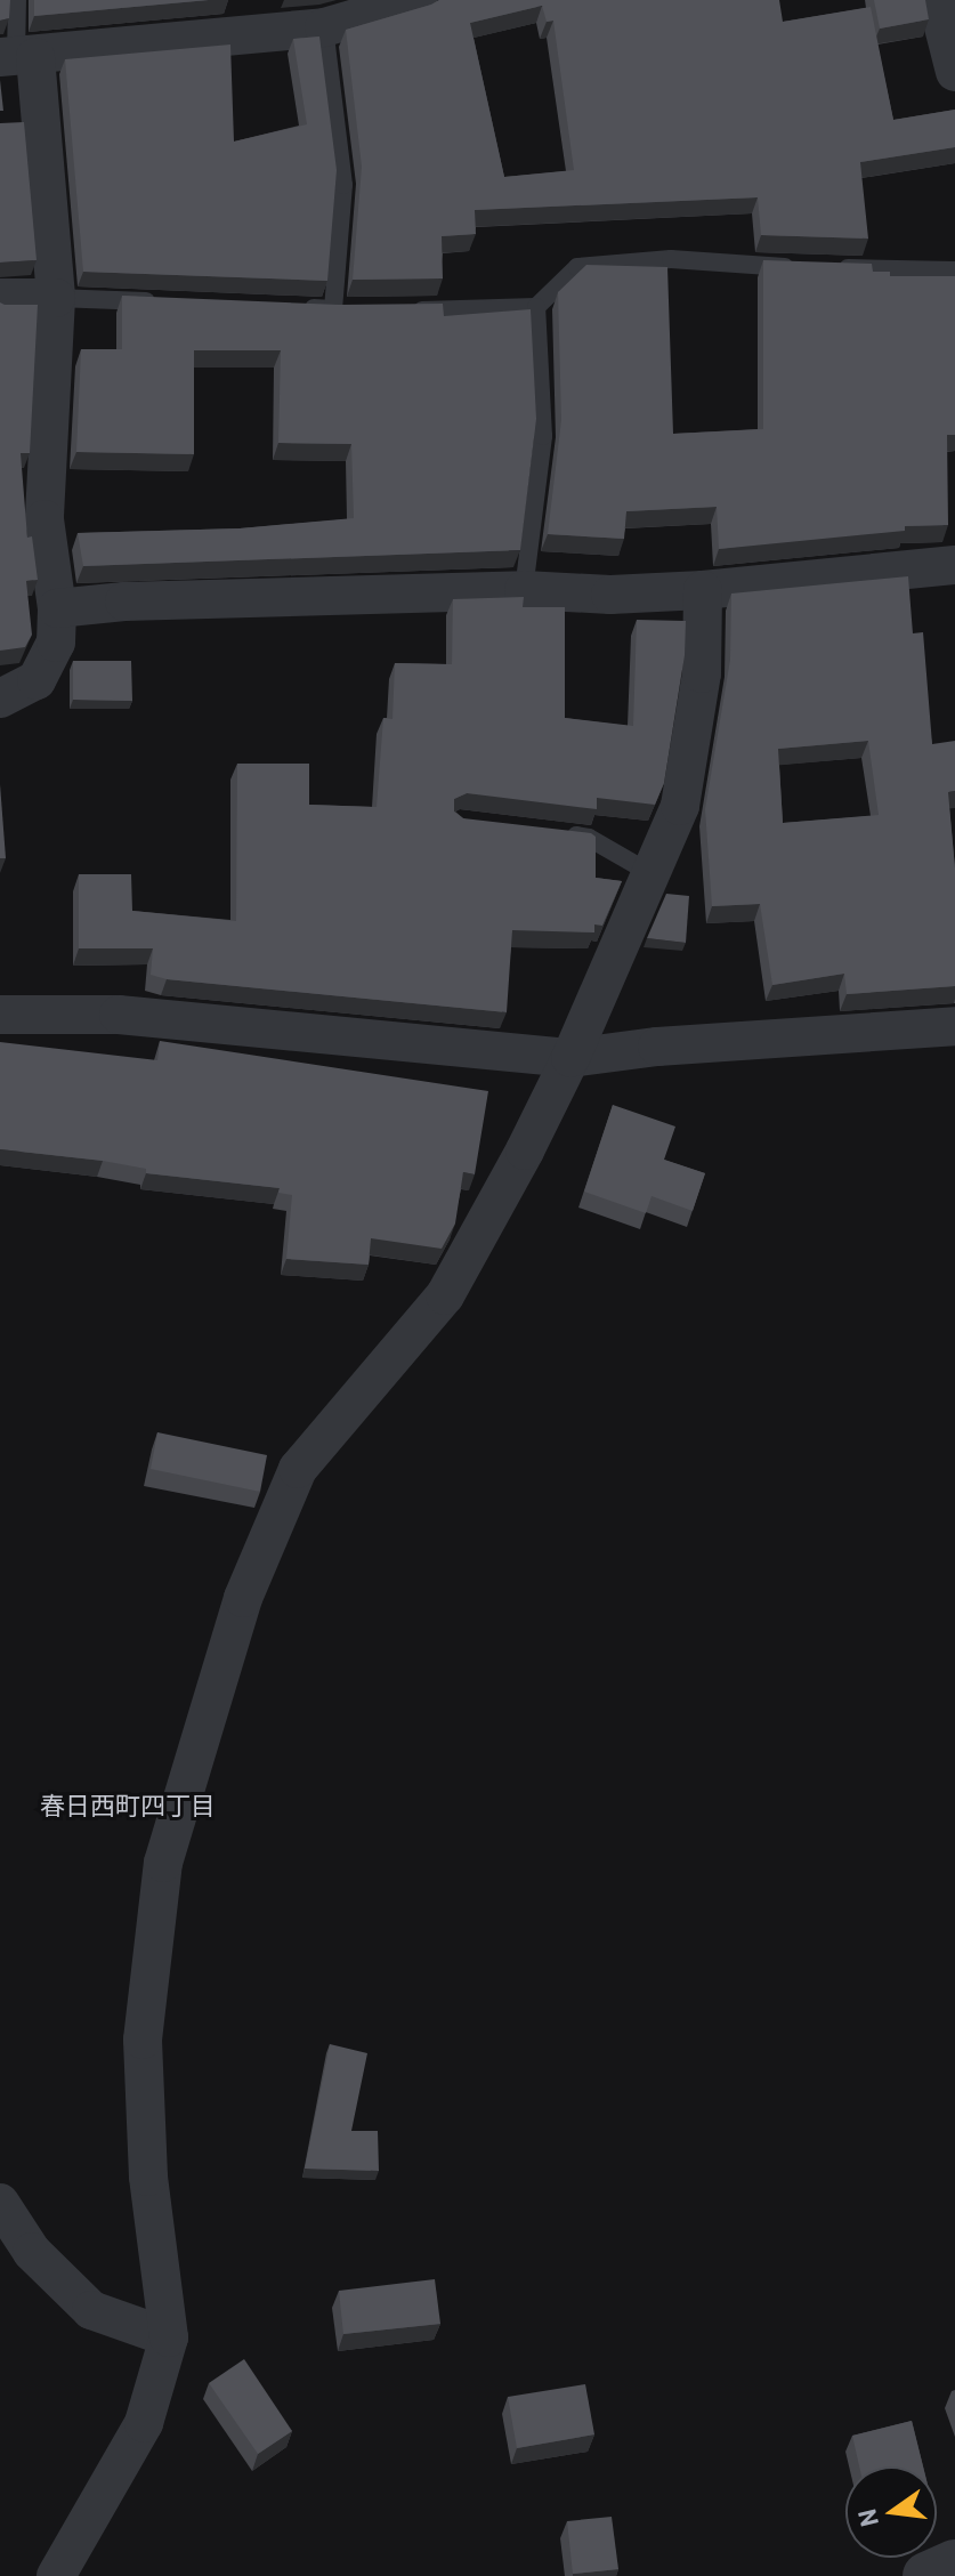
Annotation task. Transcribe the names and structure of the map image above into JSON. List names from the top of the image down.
{
  "districts": ["春日西町四丁目"],
  "north": "left"
}
